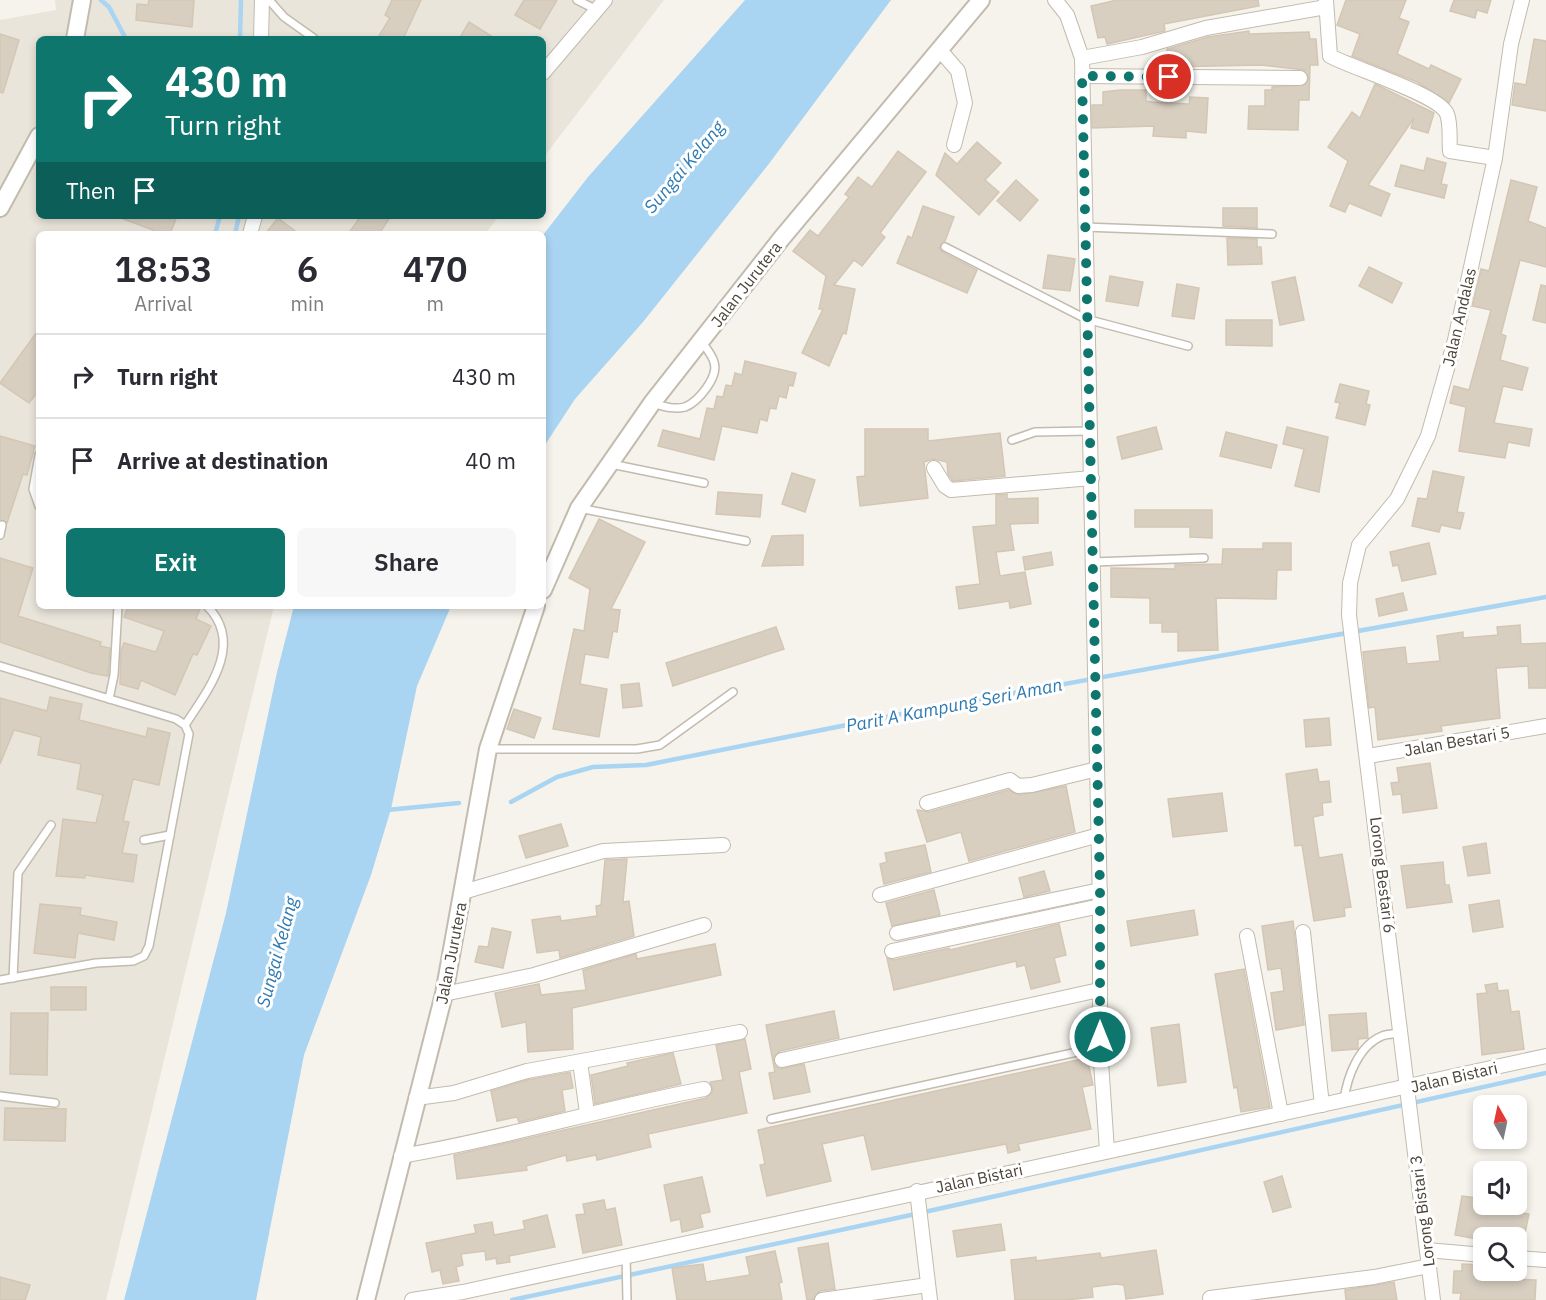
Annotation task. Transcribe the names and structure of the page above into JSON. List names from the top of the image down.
{
  "streets": {
    "street": [
      "Jalan Jurutera",
      "Jalan Andalas",
      "Jalan Bestari 5",
      "Lorong Bestari 6",
      "Jalan Bistari",
      "Lorong Bistari 3"
    ]
  },
  "crossings": [
    ["Jalan Andalas", "Lorong Bestari 6"],
    ["Jalan Bestari 5", "Lorong Bestari 6"],
    ["Lorong Bestari 6", "Jalan Bistari"],
    ["Lorong Bestari 6", "Lorong Bistari 3"],
    ["Jalan Bistari", "Lorong Bistari 3"]
  ],
  "water": ["Sungai Kelang", "Parit A Kampung Seri Aman"],
  "north": "top",
  "page": {
    "turn": ["430 m", "Turn right"],
    "then": "Then",
    "eta": [
      "18:53",
      "Arrival",
      "6",
      "min",
      "470",
      "m"
    ],
    "list": [
      {
        "name": "Turn right",
        "value": "430 m"
      },
      {
        "name": "Arrive at destination",
        "value": "40 m"
      }
    ],
    "buttons": ["Exit", "Share"]
  }
}
